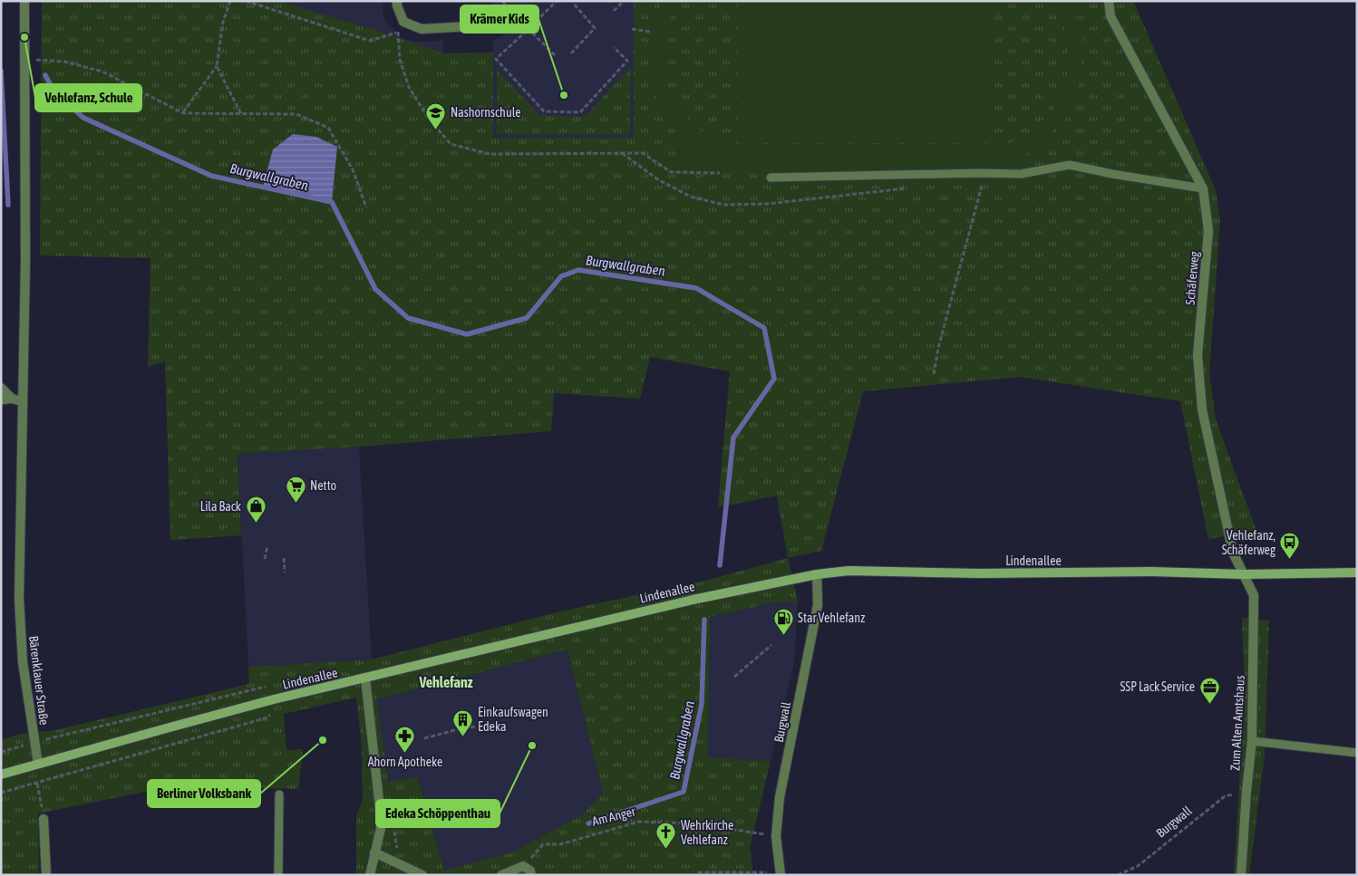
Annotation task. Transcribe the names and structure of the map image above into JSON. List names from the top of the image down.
{
  "streets": {
    "main road": ["Lindenallee"],
    "street": [
      "Schäferweg",
      "Bärenklauer Straße",
      "Burgwall",
      "Zum Alten Amtshaus"
    ],
    "path": ["Am Anger"]
  },
  "crossings": [
    ["Schäferweg", "Lindenallee"],
    ["Schäferweg", "Zum Alten Amtshaus"],
    ["Lindenallee", "Bärenklauer Straße"],
    ["Lindenallee", "Burgwall"],
    ["Lindenallee", "Zum Alten Amtshaus"],
    ["Burgwall", "Zum Alten Amtshaus"],
    ["Burgwall", "Am Anger"]
  ],
  "districts": ["Vehlefanz"],
  "water": ["Burgwallgraben"],
  "places": {
    "other": [
      "Vehlefanz, Schule",
      "Krämer Kids",
      "Berliner Volksbank",
      "Edeka Schöppenthau"
    ],
    "school or university": ["Nashornschule"],
    "supermarket": ["Netto"],
    "shop": ["Lila Back"],
    "bus stop": ["Vehlefanz, Schäferweg"],
    "fuel station": ["Star Vehlefanz"],
    "office": ["SSP Lack Service"],
    "building": ["Einkaufswagen Edeka"],
    "pharmacy": ["Ahorn Apotheke"],
    "church": ["Wehrkirche Vehlefanz"]
  }
}
